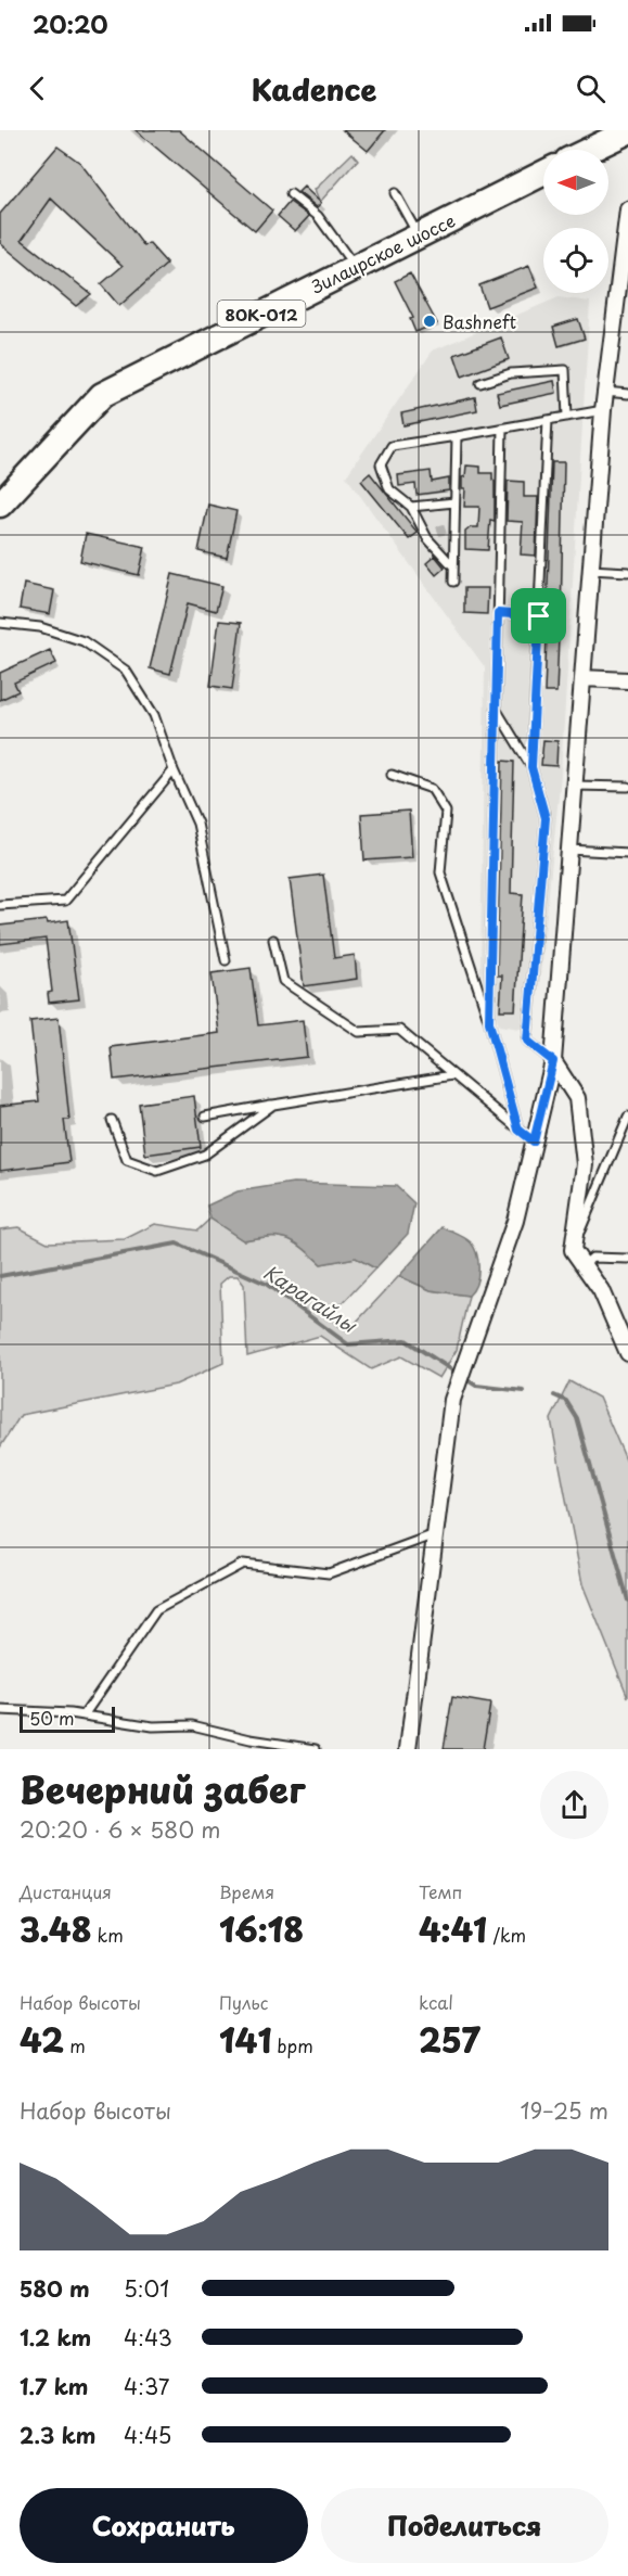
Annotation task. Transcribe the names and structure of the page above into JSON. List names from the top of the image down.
{
  "streets": {
    "main road": ["Зилаирское шоссе", "80К-012"]
  },
  "water": ["Карагайлы"],
  "places": ["Bashneft"],
  "scale_bar": "50 m",
  "north": "left",
  "page": {
    "status": "20:20",
    "header": "Kadence",
    "scale": "50 m",
    "heading": ["Вечерний забег", "20:20 · 6 × 580 m"],
    "stats": [
      ["Дистанция", "3.48 km"],
      ["Время", "16:18"],
      ["Темп", "4:41 /km"],
      ["Набор высоты", "42 m"],
      ["Пульс", "141 bpm"],
      ["kcal", "257"]
    ],
    "chart": ["Набор высоты", "19–25 m"],
    "list": [
      {
        "name": "580 m",
        "note": "5:01"
      },
      {
        "name": "1.2 km",
        "note": "4:43"
      },
      {
        "name": "1.7 km",
        "note": "4:37"
      },
      {
        "name": "2.3 km",
        "note": "4:45"
      }
    ],
    "buttons": ["Сохранить", "Поделиться"]
  }
}
